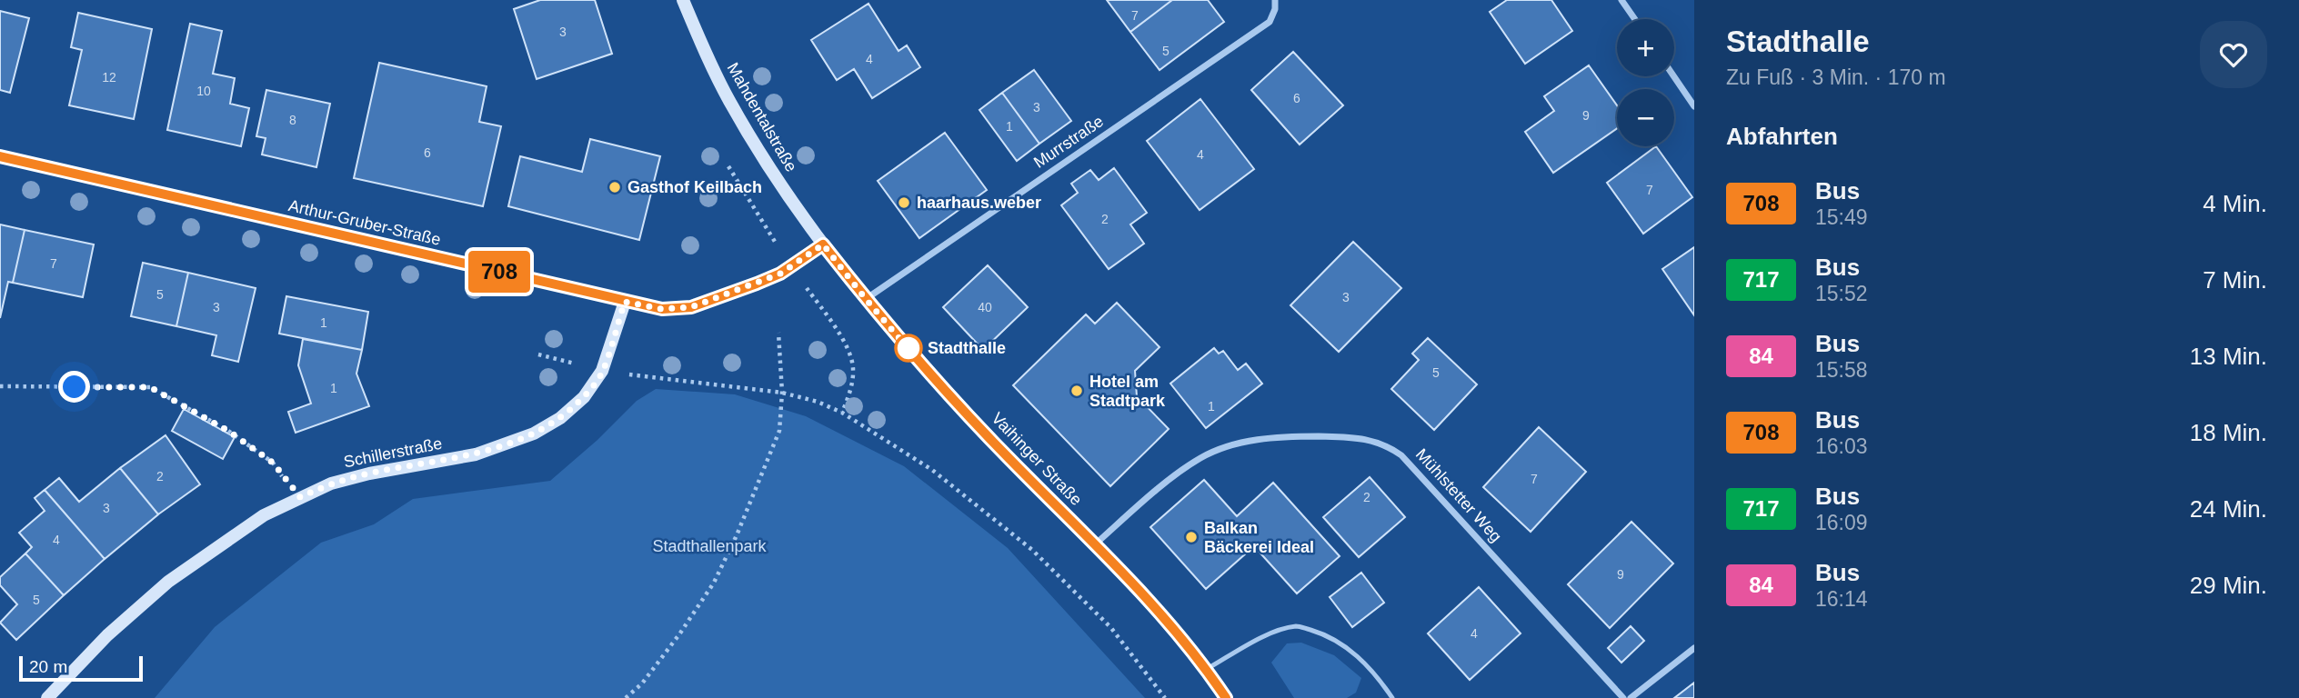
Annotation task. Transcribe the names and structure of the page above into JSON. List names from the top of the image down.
{
  "streets": {
    "street": [
      "Mahdentalstraße",
      "Murrstraße",
      "Arthur-Gruber-Straße",
      "Schillerstraße",
      "Vaihinger Straße",
      "Mühlstetter Weg"
    ]
  },
  "crossings": [
    ["Mahdentalstraße", "Arthur-Gruber-Straße"],
    ["Mahdentalstraße", "Vaihinger Straße"],
    ["Murrstraße", "Vaihinger Straße"],
    ["Arthur-Gruber-Straße", "Schillerstraße"],
    ["Arthur-Gruber-Straße", "Vaihinger Straße"],
    ["Vaihinger Straße", "Mühlstetter Weg"]
  ],
  "parks": ["Stadthallenpark"],
  "places": [
    "Gasthof Keilbach",
    "haarhaus.weber",
    "Stadthalle",
    "Hotel am Stadtpark",
    "Balkan Bäckerei Ideal"
  ],
  "lines": ["bus line 708"],
  "house_numbers": [
    "7",
    "3",
    "5",
    "4",
    "12",
    "10",
    "6",
    "3",
    "9",
    "8",
    "1",
    "6",
    "4",
    "7",
    "2",
    "7",
    "5",
    "3",
    "3",
    "40",
    "1",
    "5",
    "1",
    "1",
    "2",
    "7",
    "2",
    "3",
    "4",
    "9",
    "5",
    "4"
  ],
  "scale_bar": "20 m",
  "page": {
    "on_map": "708",
    "heading": [
      ["Stadthalle", "Zu Fuß · 3 Min. · 170 m"],
      "Abfahrten"
    ],
    "map_buttons": ["+", "−"],
    "list": [
      {
        "mark": "708",
        "name": "Bus",
        "note": "15:49",
        "value": "4 Min."
      },
      {
        "mark": "717",
        "name": "Bus",
        "note": "15:52",
        "value": "7 Min."
      },
      {
        "mark": "84",
        "name": "Bus",
        "note": "15:58",
        "value": "13 Min."
      },
      {
        "mark": "708",
        "name": "Bus",
        "note": "16:03",
        "value": "18 Min."
      },
      {
        "mark": "717",
        "name": "Bus",
        "note": "16:09",
        "value": "24 Min."
      },
      {
        "mark": "84",
        "name": "Bus",
        "note": "16:14",
        "value": "29 Min."
      }
    ],
    "scale": "20 m"
  }
}
